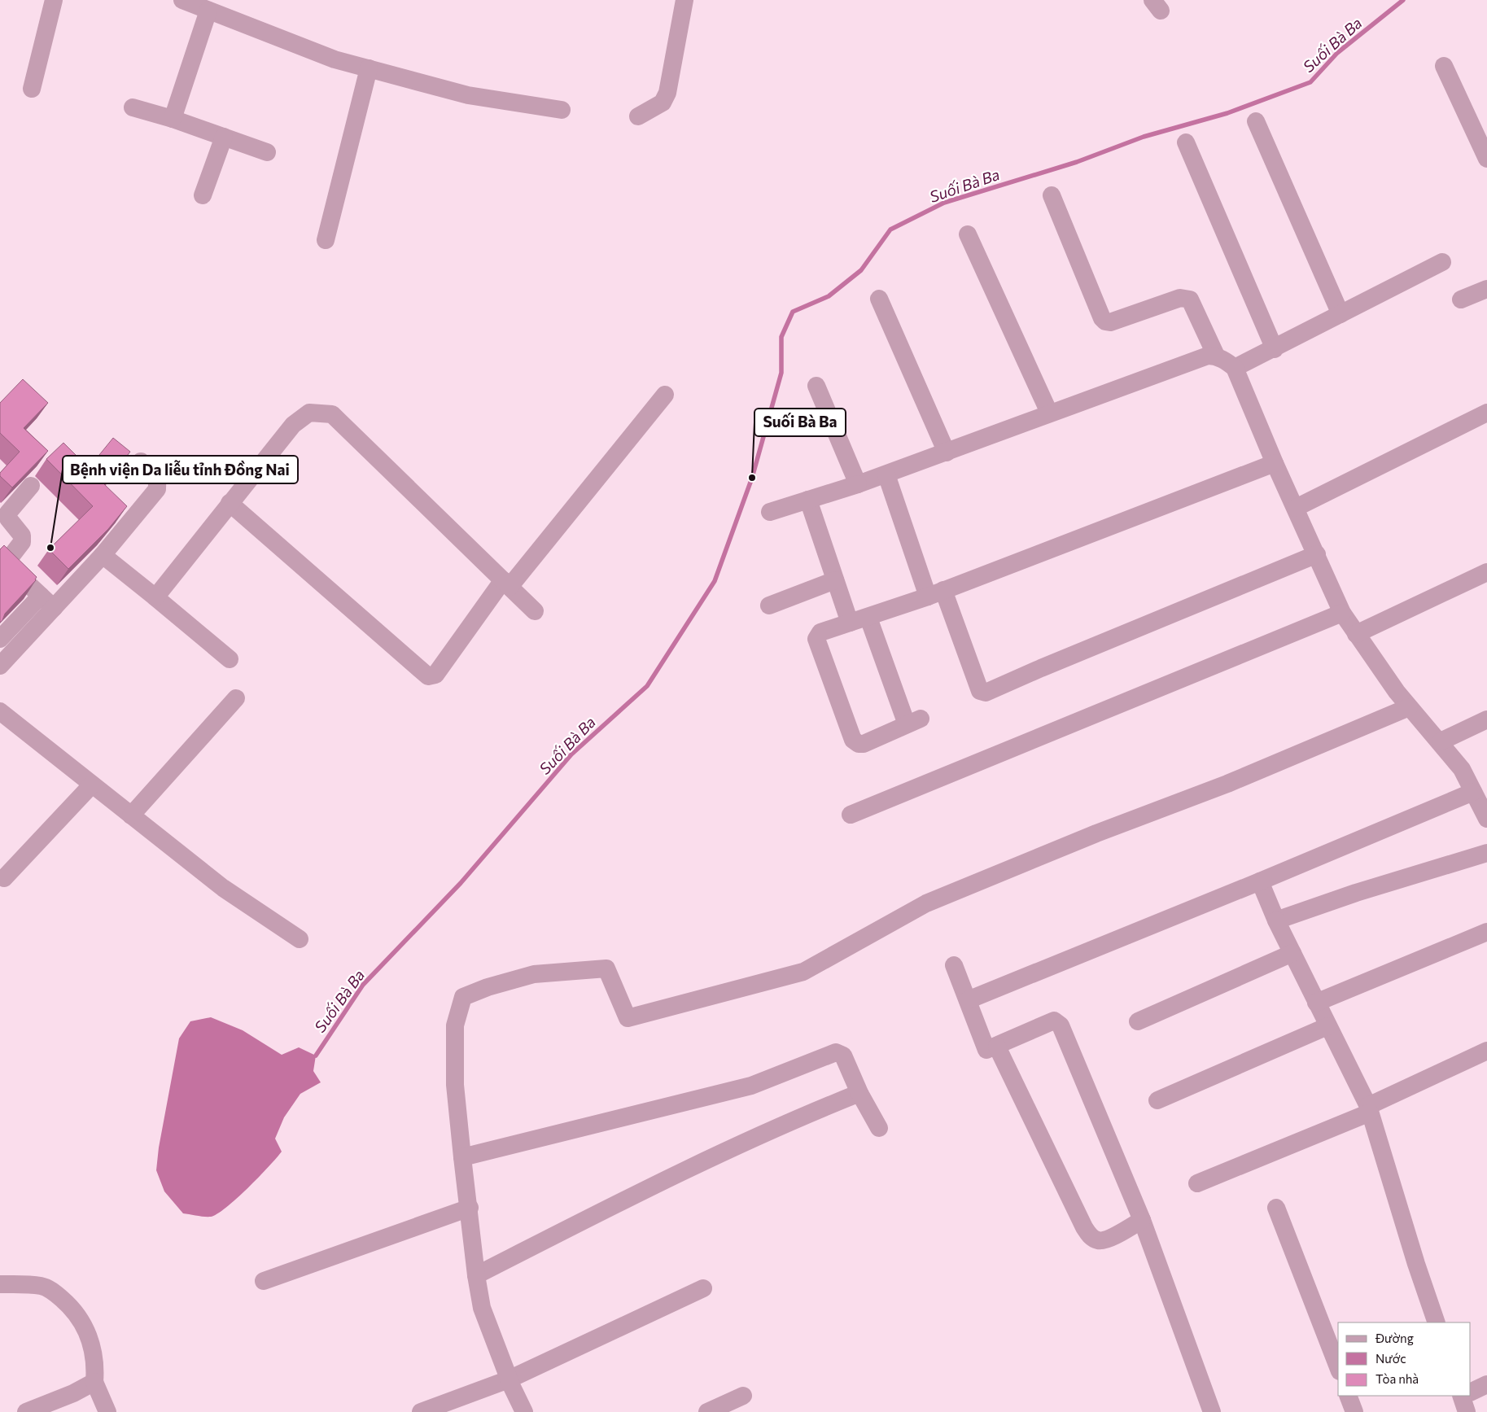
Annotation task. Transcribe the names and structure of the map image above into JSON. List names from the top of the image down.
{
  "water": ["Suối Bà Ba"],
  "places": ["Suối Bà Ba", "Bệnh viện Da liễu tỉnh Đồng Nai"],
  "legend": ["Đường", "Nước", "Tòa nhà"]
}
